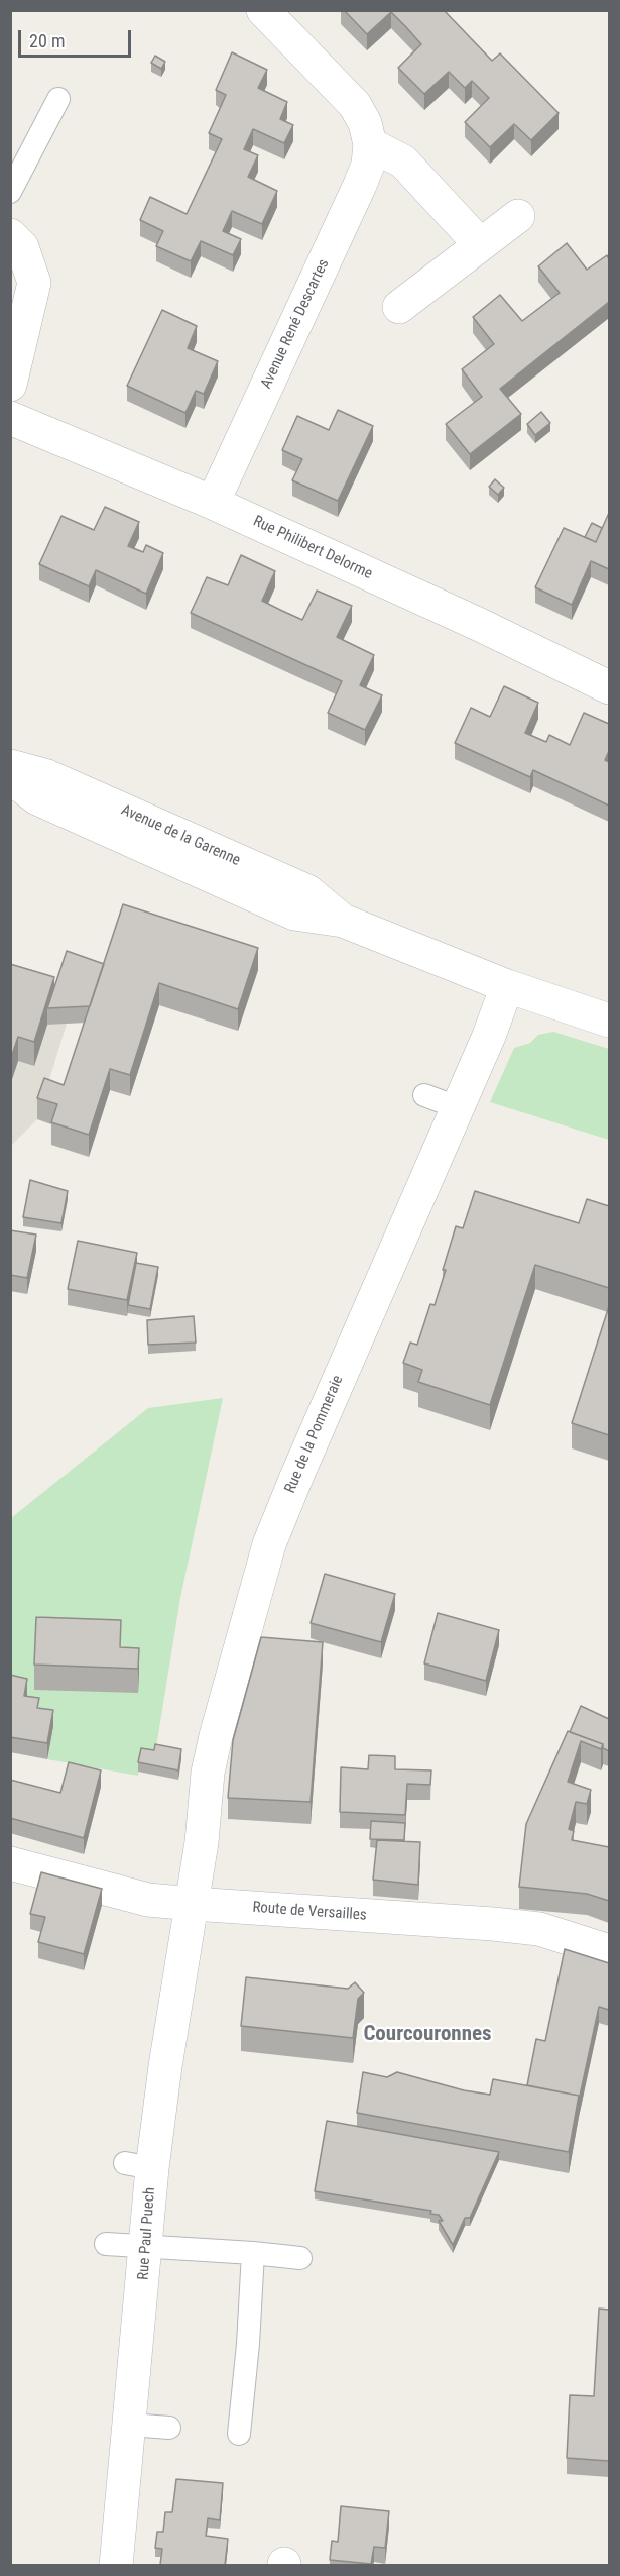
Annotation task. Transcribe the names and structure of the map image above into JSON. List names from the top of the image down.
{
  "streets": {
    "street": [
      "Avenue René Descartes",
      "Rue Philibert Delorme",
      "Avenue de la Garenne",
      "Rue de la Pommeraie",
      "Route de Versailles",
      "Rue Paul Puech"
    ]
  },
  "crossings": [
    ["Avenue René Descartes", "Rue Philibert Delorme"],
    ["Avenue de la Garenne", "Rue de la Pommeraie"],
    ["Rue de la Pommeraie", "Route de Versailles"],
    ["Rue de la Pommeraie", "Rue Paul Puech"],
    ["Route de Versailles", "Rue Paul Puech"]
  ],
  "districts": ["Courcouronnes"],
  "scale_bar": "20 m"
}
